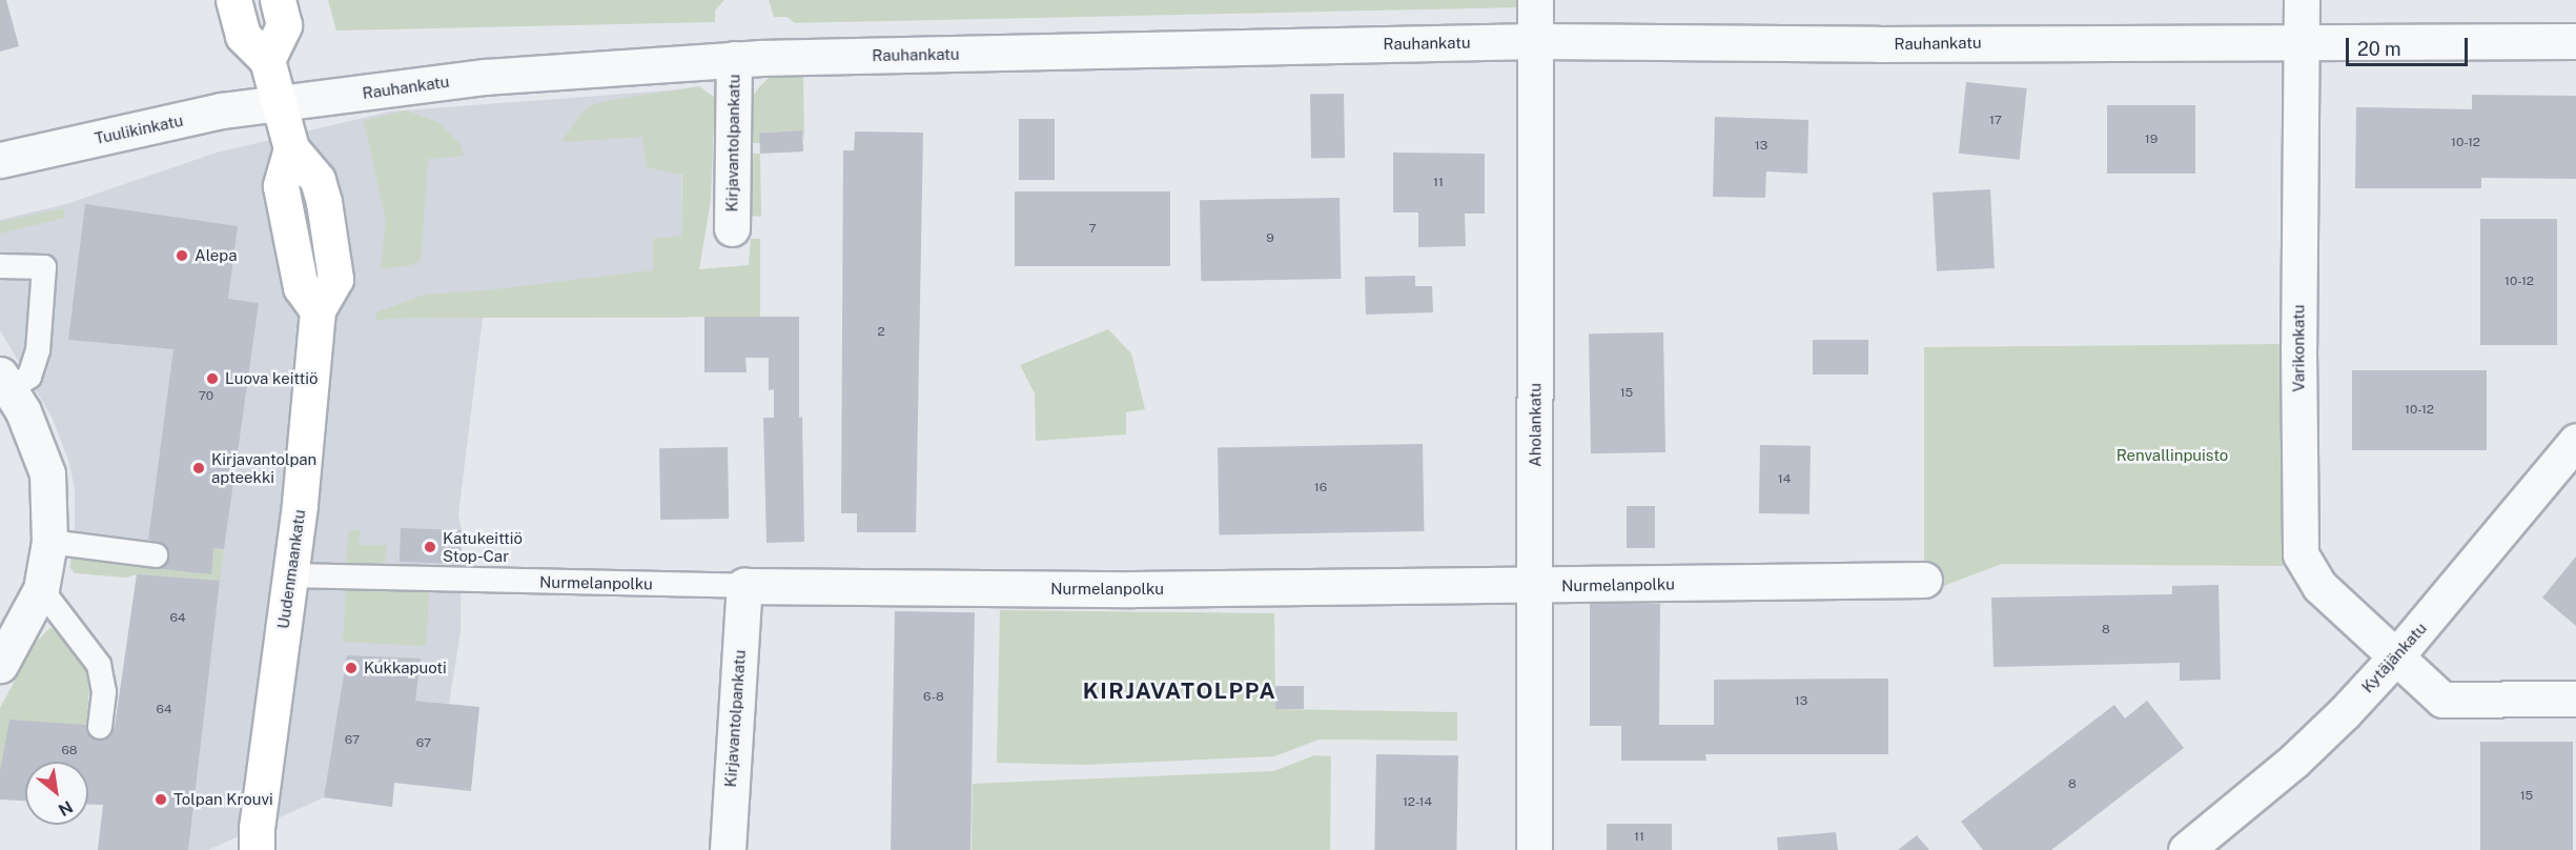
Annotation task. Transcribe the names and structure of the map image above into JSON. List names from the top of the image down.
{
  "streets": {
    "main road": ["Uudenmaankatu"],
    "street": [
      "Rauhankatu",
      "Tuulikinkatu",
      "Kirjavantolpankatu",
      "Varikonkatu",
      "Aholankatu",
      "Nurmelanpolku",
      "Kytäjänkatu"
    ]
  },
  "crossings": [
    ["Rauhankatu", "Tuulikinkatu"],
    ["Rauhankatu", "Kirjavantolpankatu"],
    ["Rauhankatu", "Varikonkatu"],
    ["Rauhankatu", "Aholankatu"],
    ["Rauhankatu", "Uudenmaankatu"],
    ["Tuulikinkatu", "Uudenmaankatu"],
    ["Kirjavantolpankatu", "Nurmelanpolku"],
    ["Varikonkatu", "Kytäjänkatu"],
    ["Aholankatu", "Nurmelanpolku"],
    ["Uudenmaankatu", "Nurmelanpolku"]
  ],
  "districts": ["KIRJAVATOLPPA"],
  "parks": ["Renvallinpuisto"],
  "places": [
    "Alepa",
    "Luova keittiö",
    "Kirjavantolpan apteekki",
    "Katukeittiö Stop-Car",
    "Kukkapuoti",
    "Tolpan Krouvi"
  ],
  "house_numbers": [
    "17",
    "19",
    "10-12",
    "13",
    "11",
    "7",
    "9",
    "10-12",
    "2",
    "15",
    "70",
    "10-12",
    "14",
    "16",
    "64",
    "8",
    "6-8",
    "13",
    "64",
    "67",
    "67",
    "68",
    "8",
    "15",
    "12-14",
    "11"
  ],
  "scale_bar": "20 m",
  "north": "bottom right"
}
